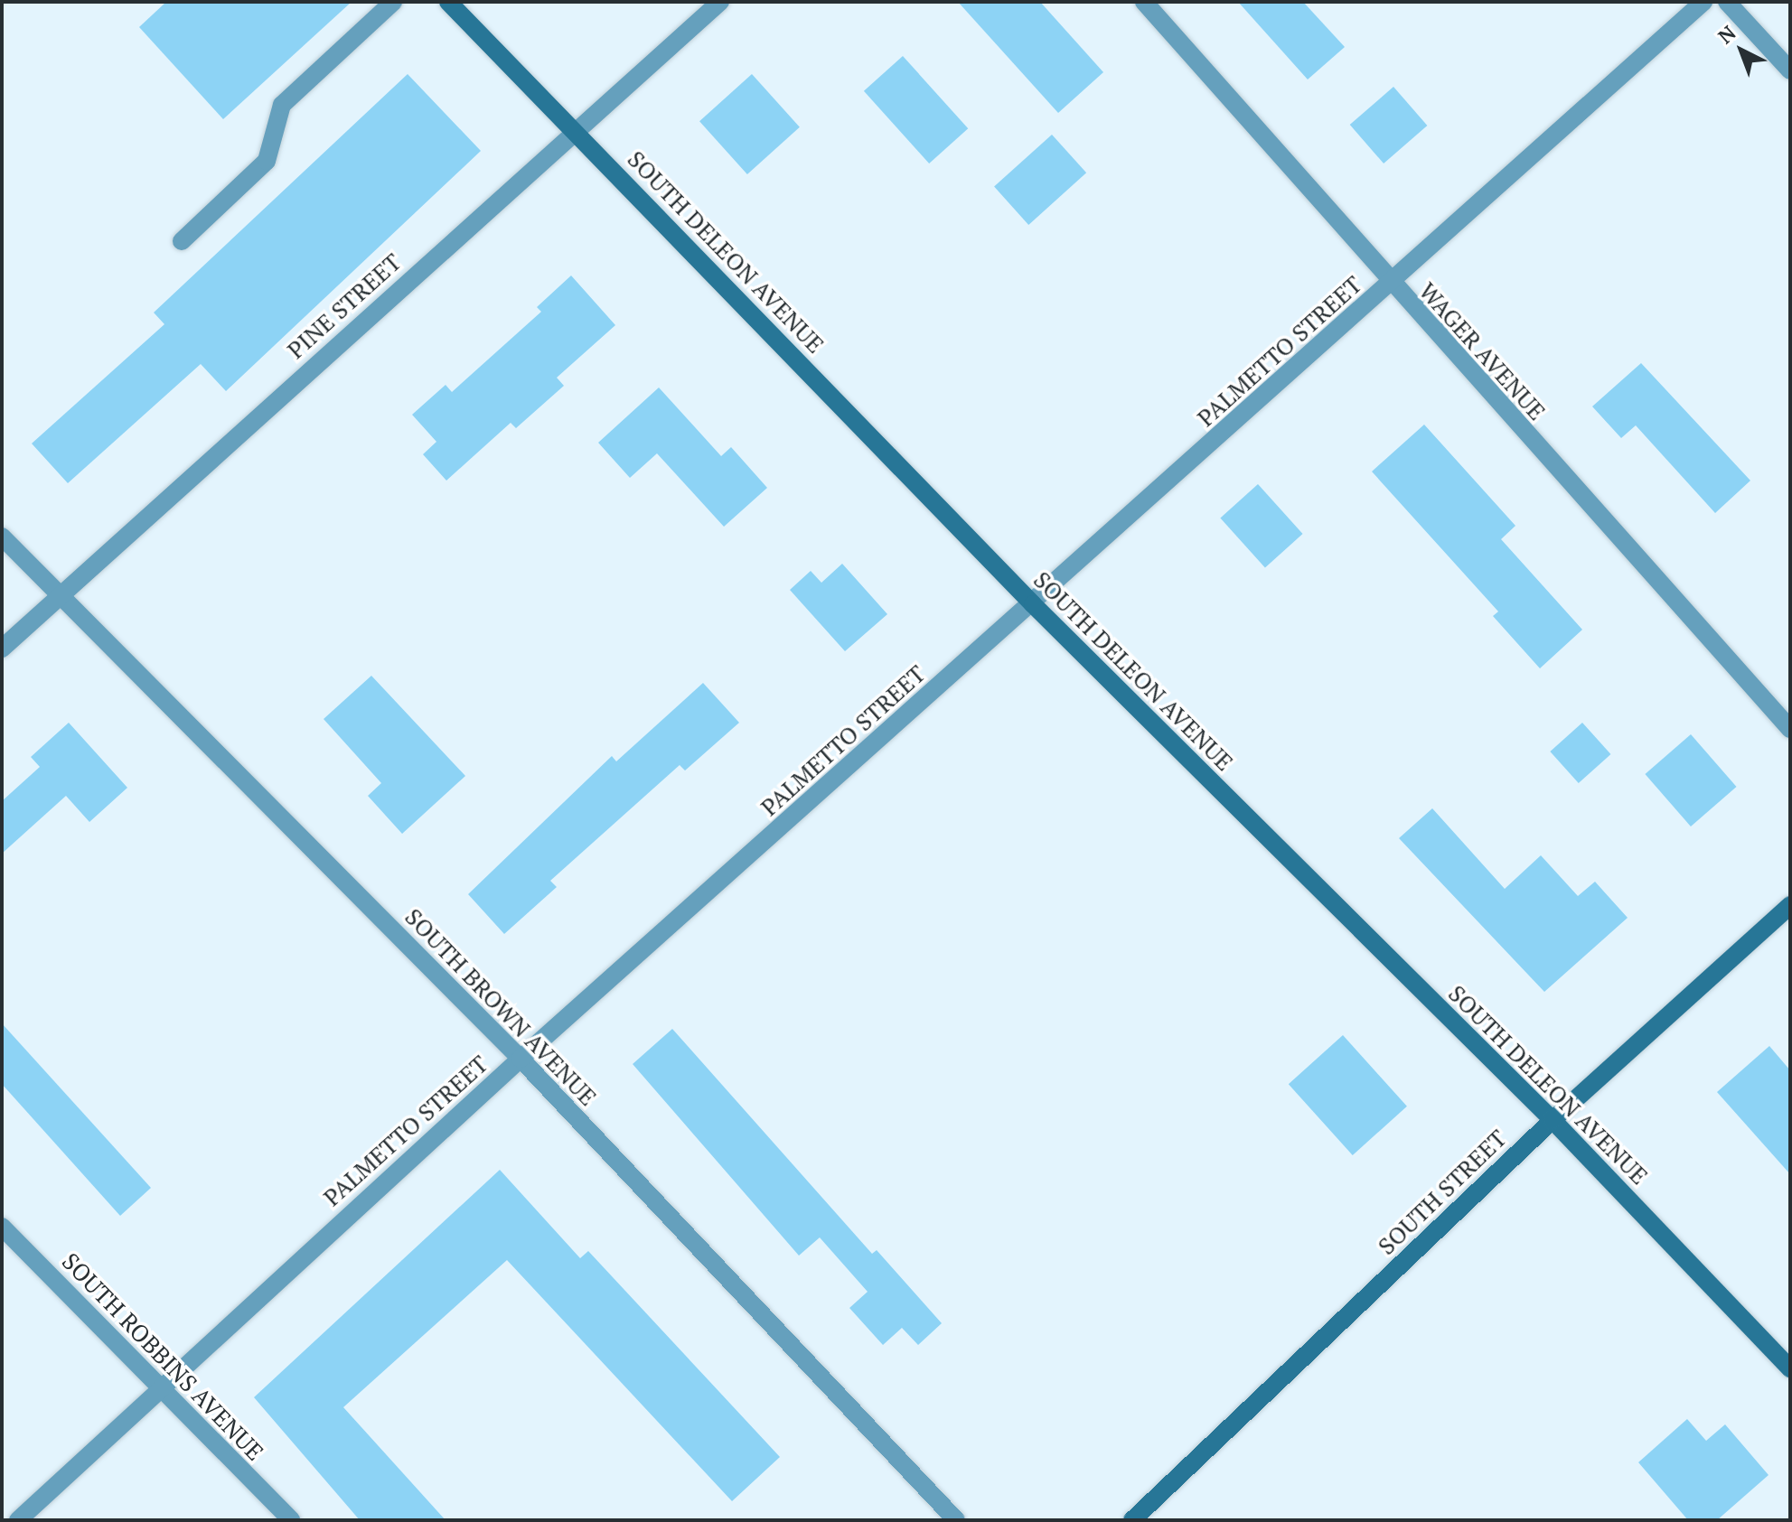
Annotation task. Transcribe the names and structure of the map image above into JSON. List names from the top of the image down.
{
  "streets": {
    "street": [
      "SOUTH DELEON AVENUE",
      "PINE STREET",
      "PALMETTO STREET",
      "WAGER AVENUE",
      "SOUTH BROWN AVENUE",
      "SOUTH STREET",
      "SOUTH ROBBINS AVENUE"
    ]
  },
  "crossings": [
    ["SOUTH DELEON AVENUE", "PINE STREET"],
    ["SOUTH DELEON AVENUE", "PALMETTO STREET"],
    ["SOUTH DELEON AVENUE", "SOUTH STREET"],
    ["PINE STREET", "SOUTH BROWN AVENUE"],
    ["PALMETTO STREET", "WAGER AVENUE"],
    ["PALMETTO STREET", "SOUTH BROWN AVENUE"],
    ["PALMETTO STREET", "SOUTH ROBBINS AVENUE"]
  ],
  "north": "top left"
}
